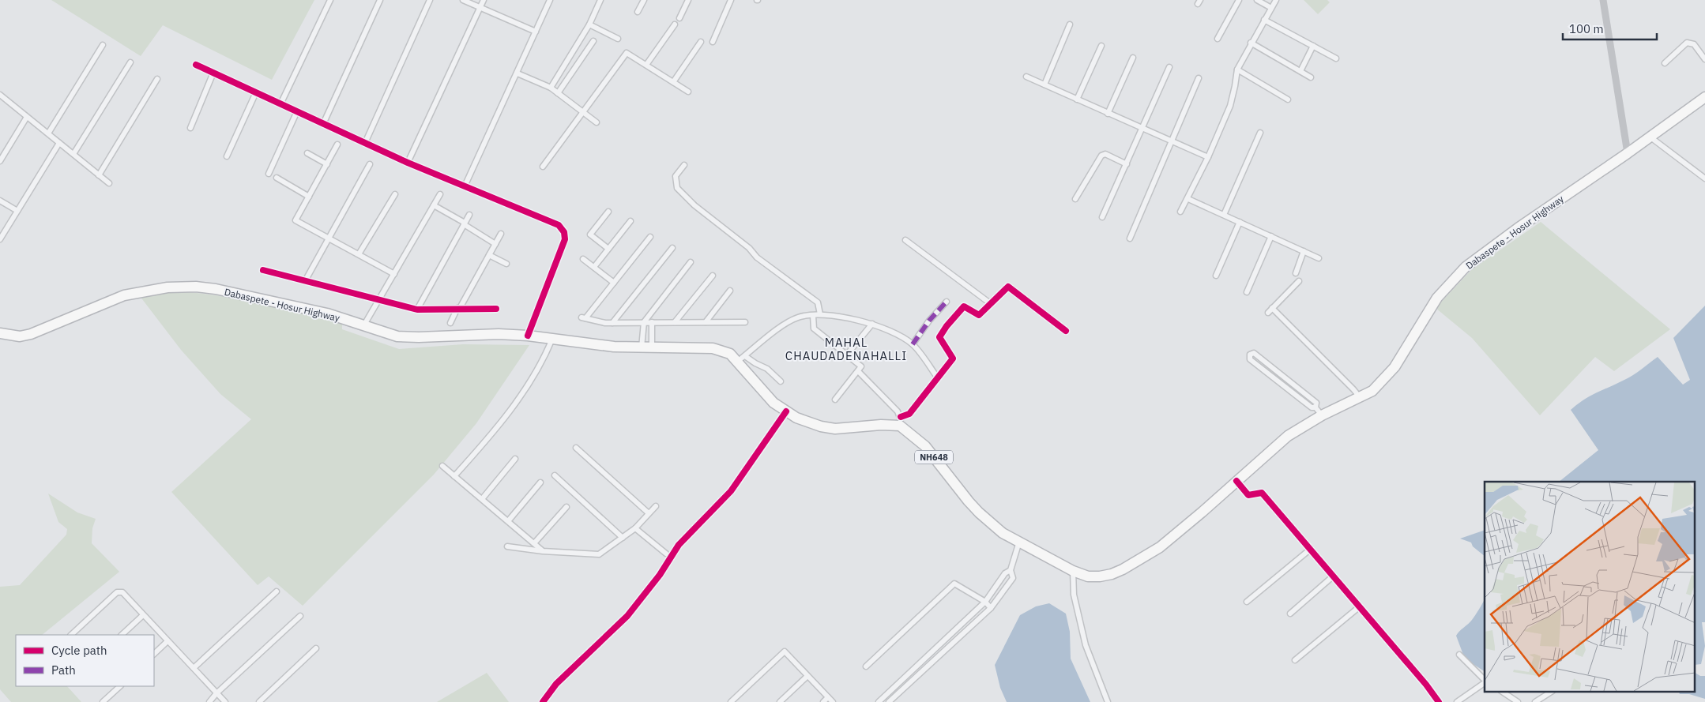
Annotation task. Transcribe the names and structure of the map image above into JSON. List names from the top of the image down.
{
  "streets": {
    "highway": ["Dabaspete - Hosur Highway", "NH648"]
  },
  "districts": ["MAHAL CHAUDADENAHALLI"],
  "legend": ["Cycle path", "Path"],
  "scale_bar": "100 m"
}
